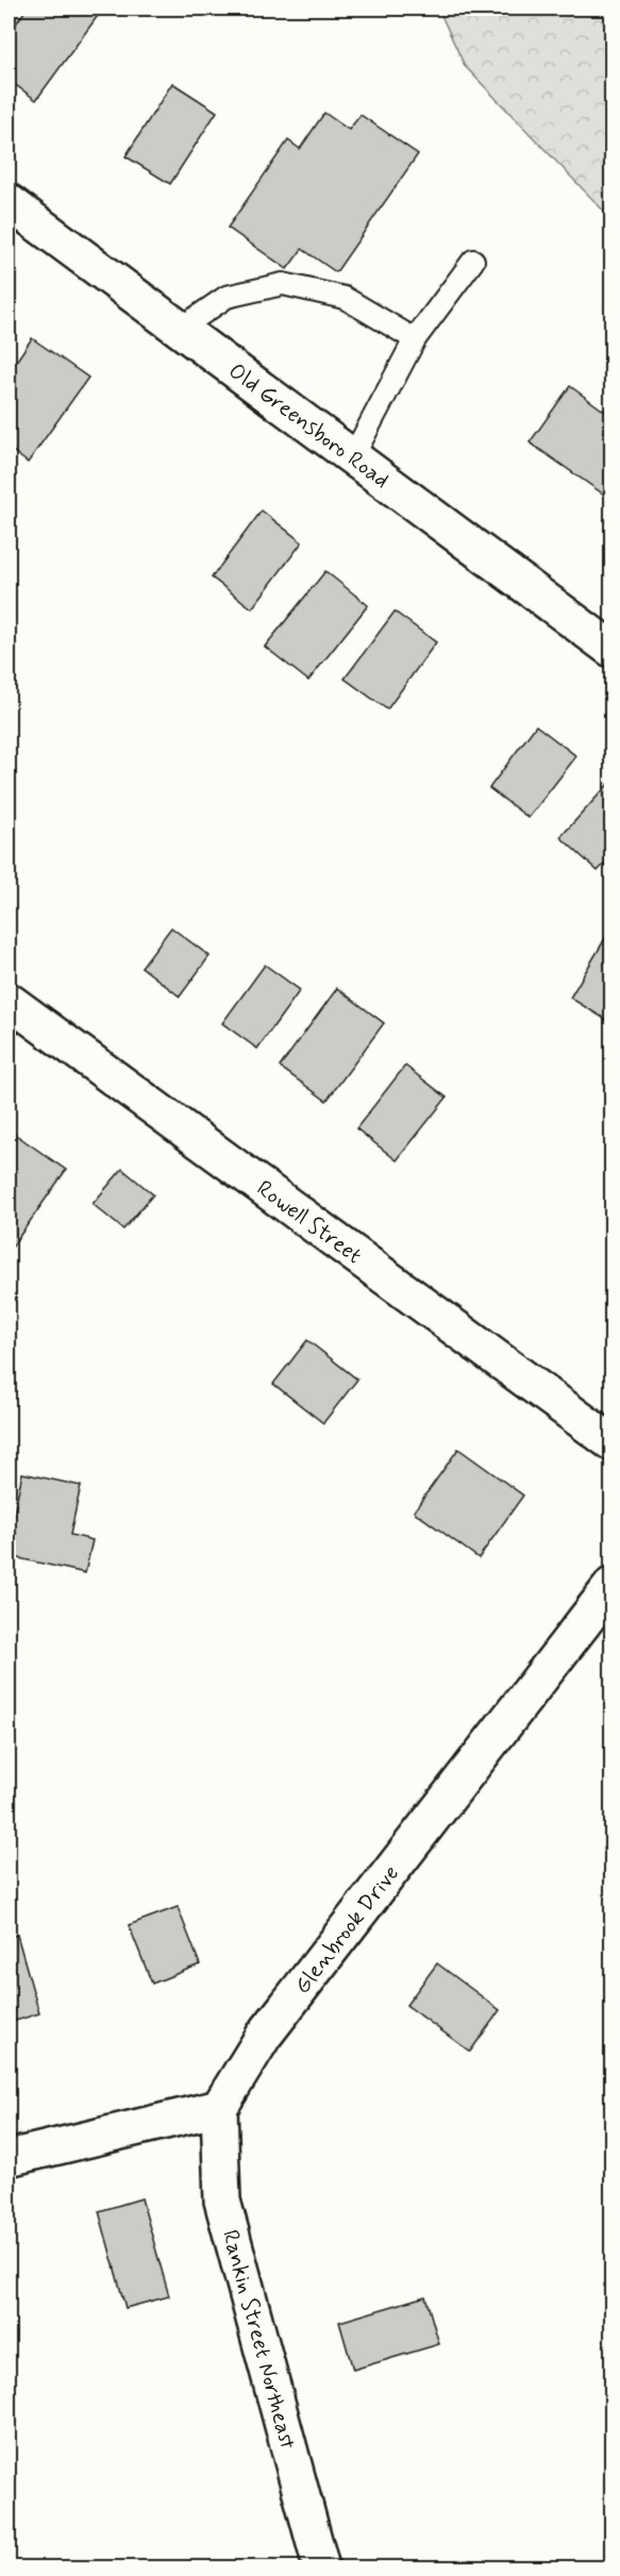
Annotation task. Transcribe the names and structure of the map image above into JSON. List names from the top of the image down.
{
  "streets": {
    "street": [
      "Old Greensboro Road",
      "Rowell Street",
      "Glenbrook Drive",
      "Rankin Street Northeast"
    ]
  },
  "crossings": [
    ["Glenbrook Drive", "Rankin Street Northeast"]
  ]
}
